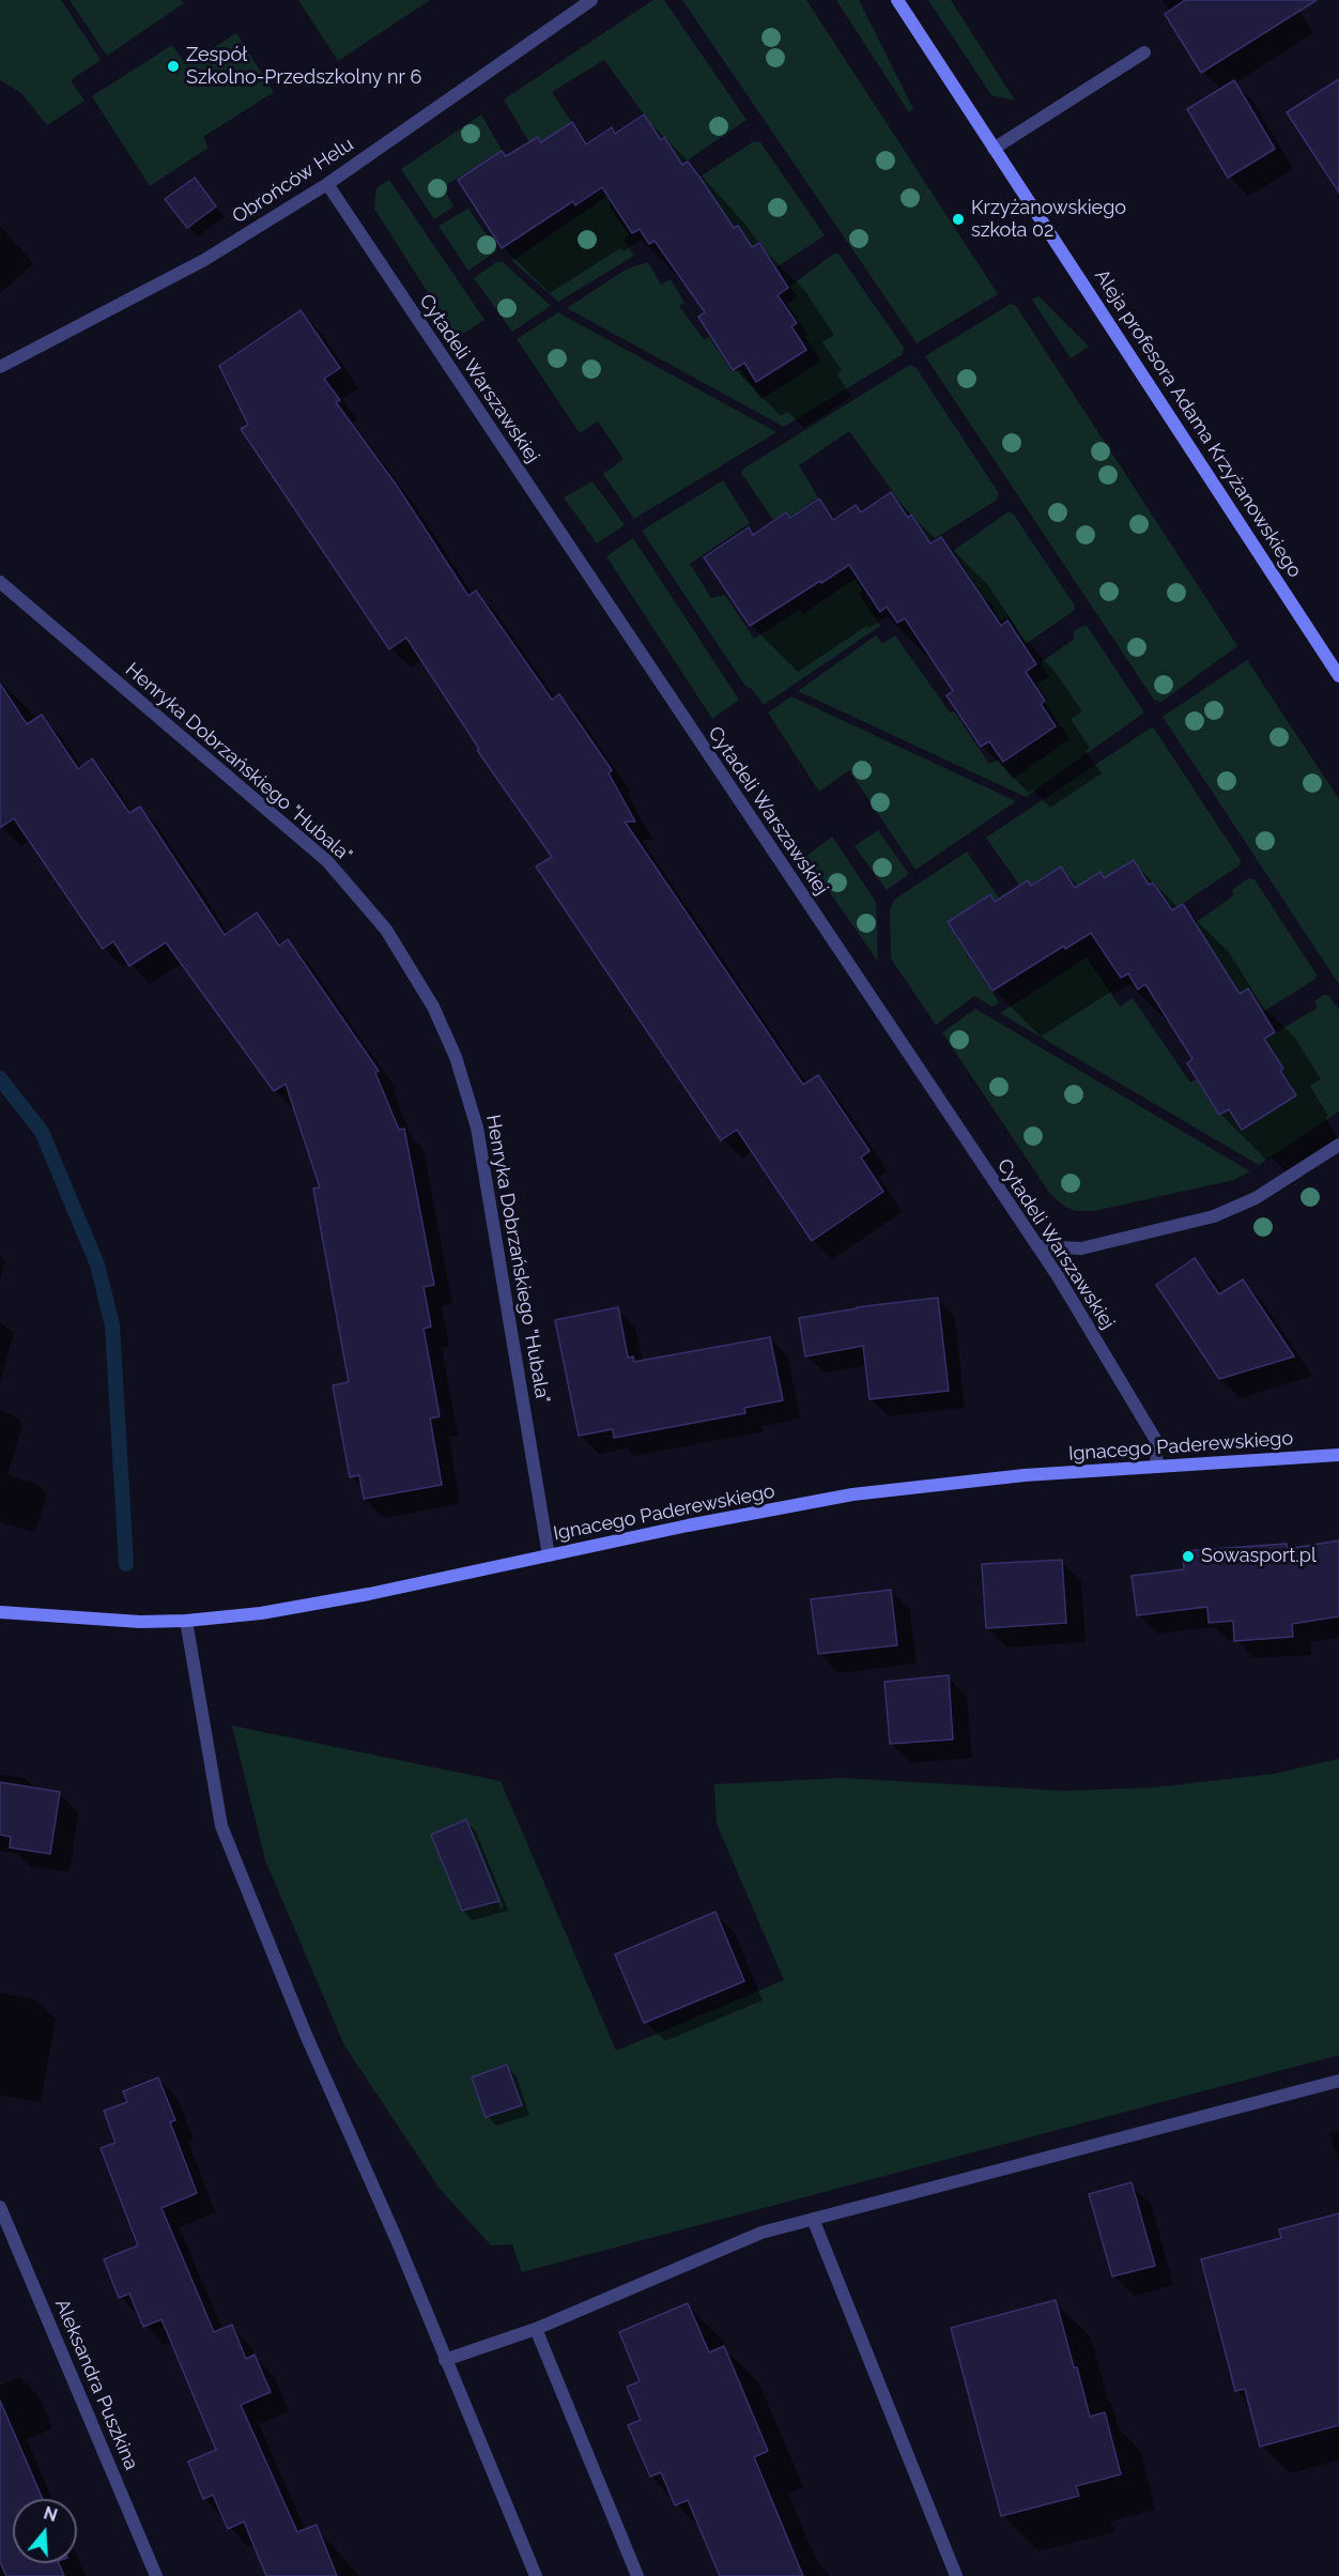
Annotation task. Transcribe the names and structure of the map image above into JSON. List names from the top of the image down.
{
  "streets": {
    "street": [
      "Obrońców Helu",
      "Cytadeli Warszawskiej",
      "Aleja profesora Adama Krzyżanowskiego",
      "Henryka Dobrzańskiego \"Hubala\"",
      "Ignacego Paderewskiego",
      "Aleksandra Puszkina"
    ]
  },
  "crossings": [
    ["Obrońców Helu", "Cytadeli Warszawskiej"],
    ["Cytadeli Warszawskiej", "Ignacego Paderewskiego"],
    ["Henryka Dobrzańskiego \"Hubala\"", "Ignacego Paderewskiego"]
  ],
  "places": ["Zespół Szkolno-Przedszkolny nr 6", "Krzyżanowskiego szkoła 02", "Sowasport.pl"],
  "north": "top"
}
